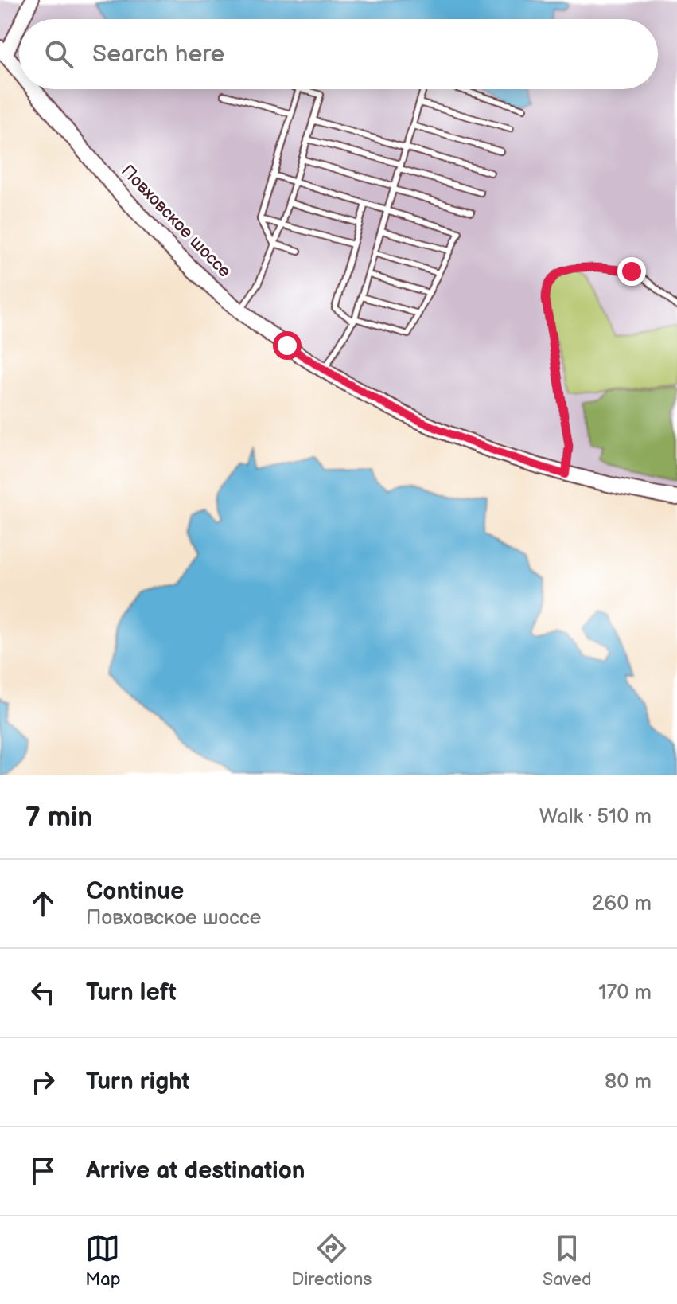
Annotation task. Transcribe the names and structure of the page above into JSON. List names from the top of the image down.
{
  "streets": {
    "main road": ["Повховское шоссе"]
  },
  "page": {
    "search": "Search here",
    "heading": ["7 min", "Walk · 510 m"],
    "list": [
      ["Continue", "Повховское шоссе", "260 m"],
      ["Turn left", "170 m"],
      ["Turn right", "80 m"],
      "Arrive at destination"
    ],
    "nav": ["Map", "Directions", "Saved"]
  }
}
